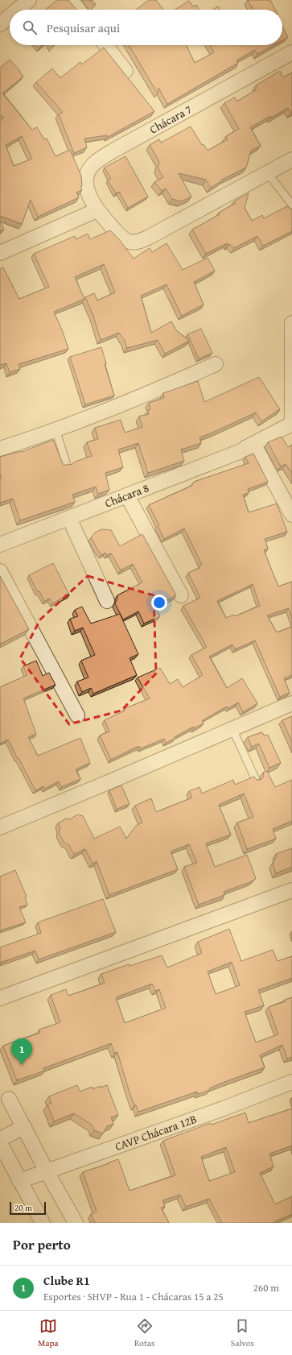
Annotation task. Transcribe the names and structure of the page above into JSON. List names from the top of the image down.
{
  "streets": {
    "street": ["Chácara 7", "Chácara 8", "CAVP Chácara 12B"]
  },
  "scale_bar": "20 m",
  "page": {
    "search": "Pesquisar aqui",
    "pins": "1",
    "scale": "20 m",
    "heading": "Por perto",
    "list": [
      {
        "mark": "1",
        "name": "Clube R1",
        "note": "Esportes · SHVP - Rua 1 - Chácaras 15 a 25",
        "value": "260 m"
      }
    ],
    "nav": ["Mapa", "Rotas", "Salvos"]
  }
}
